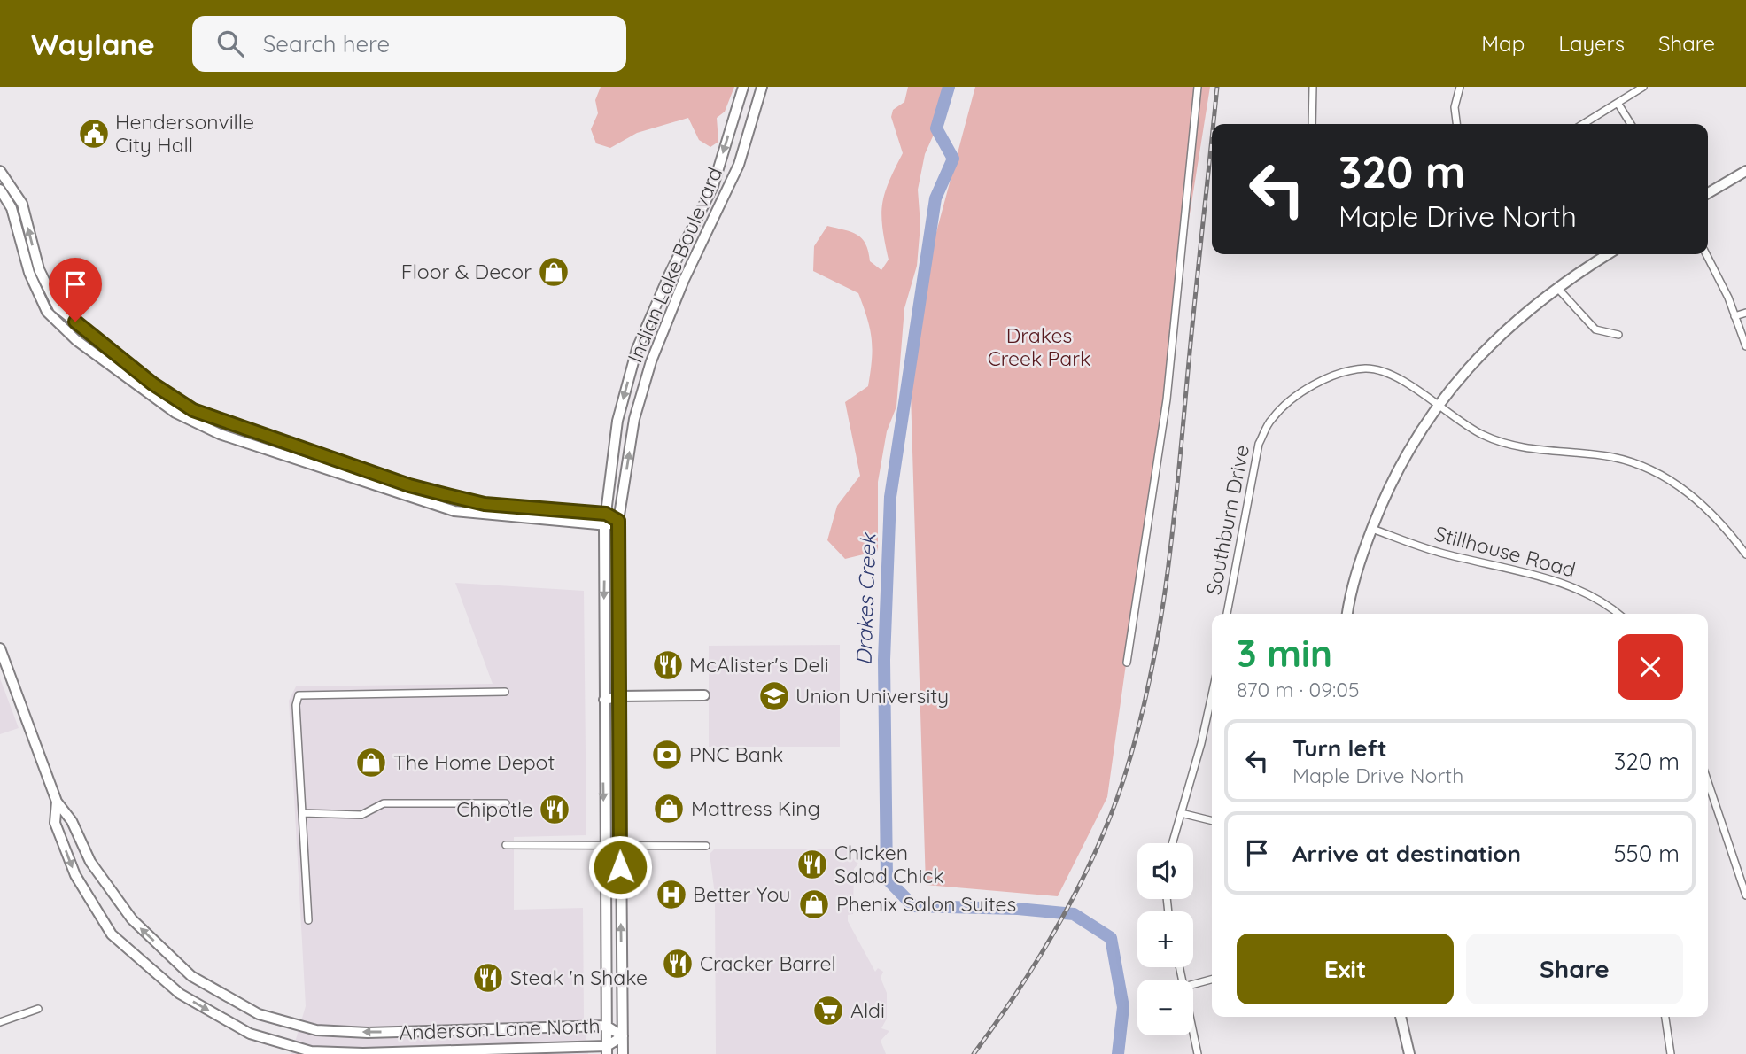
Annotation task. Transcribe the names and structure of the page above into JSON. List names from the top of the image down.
{
  "streets": {
    "street": [
      "Indian Lake Boulevard",
      "Southburn Drive",
      "Stillhouse Road",
      "Anderson Lane North"
    ]
  },
  "crossings": [
    ["Indian Lake Boulevard", "Anderson Lane North"]
  ],
  "water": ["Drakes Creek"],
  "parks": ["Drakes Creek Park"],
  "places": {
    "public building": ["Hendersonville City Hall"],
    "shop": [
      "Floor & Decor",
      "The Home Depot",
      "Mattress King",
      "Phenix Salon Suites"
    ],
    "restaurant": [
      "McAlister's Deli",
      "Chipotle",
      "Chicken Salad Chick",
      "Cracker Barrel",
      "Steak 'n Shake"
    ],
    "school or university": ["Union University"],
    "bank": ["PNC Bank"],
    "hospital": ["Better You"],
    "supermarket": ["Aldi"]
  },
  "page": {
    "header": "Waylane",
    "search": "Search here",
    "nav": ["Map", "Layers", "Share"],
    "turn": ["320 m", "Maple Drive North"],
    "heading": ["3 min", "870 m · 09:05"],
    "list": [
      {
        "name": "Turn left",
        "note": "Maple Drive North",
        "value": "320 m"
      },
      {
        "name": "Arrive at destination",
        "value": "550 m"
      }
    ],
    "map_buttons": ["+", "−"],
    "buttons": ["Exit", "Share"]
  }
}
